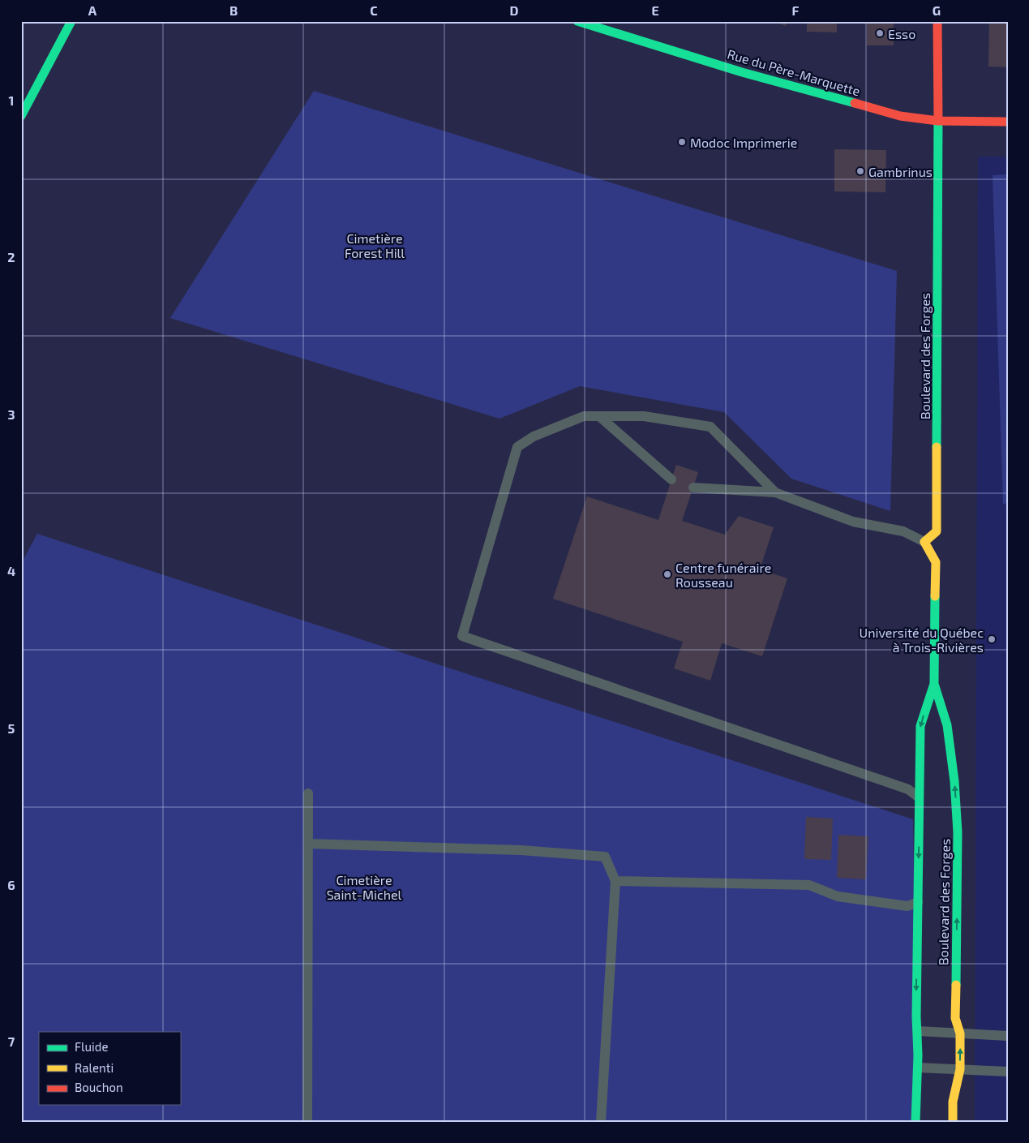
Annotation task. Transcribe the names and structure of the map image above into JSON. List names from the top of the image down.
{
  "streets": {
    "main road": ["Rue du Père-Marquette", "Boulevard des Forges"]
  },
  "crossings": [
    ["Rue du Père-Marquette", "Boulevard des Forges"]
  ],
  "parks": ["Cimetière Forest Hill", "Cimetière Saint-Michel"],
  "places": [
    "Esso",
    "Modoc Imprimerie",
    "Gambrinus",
    "Centre funéraire Rousseau",
    "Université du Québec à Trois-Rivières"
  ],
  "legend": ["Fluide", "Ralenti", "Bouchon"],
  "grid": {
    "columns": [
      "A",
      "B",
      "C",
      "D",
      "E",
      "F",
      "G"
    ],
    "rows": [
      "1",
      "2",
      "3",
      "4",
      "5",
      "6",
      "7"
    ]
  }
}
